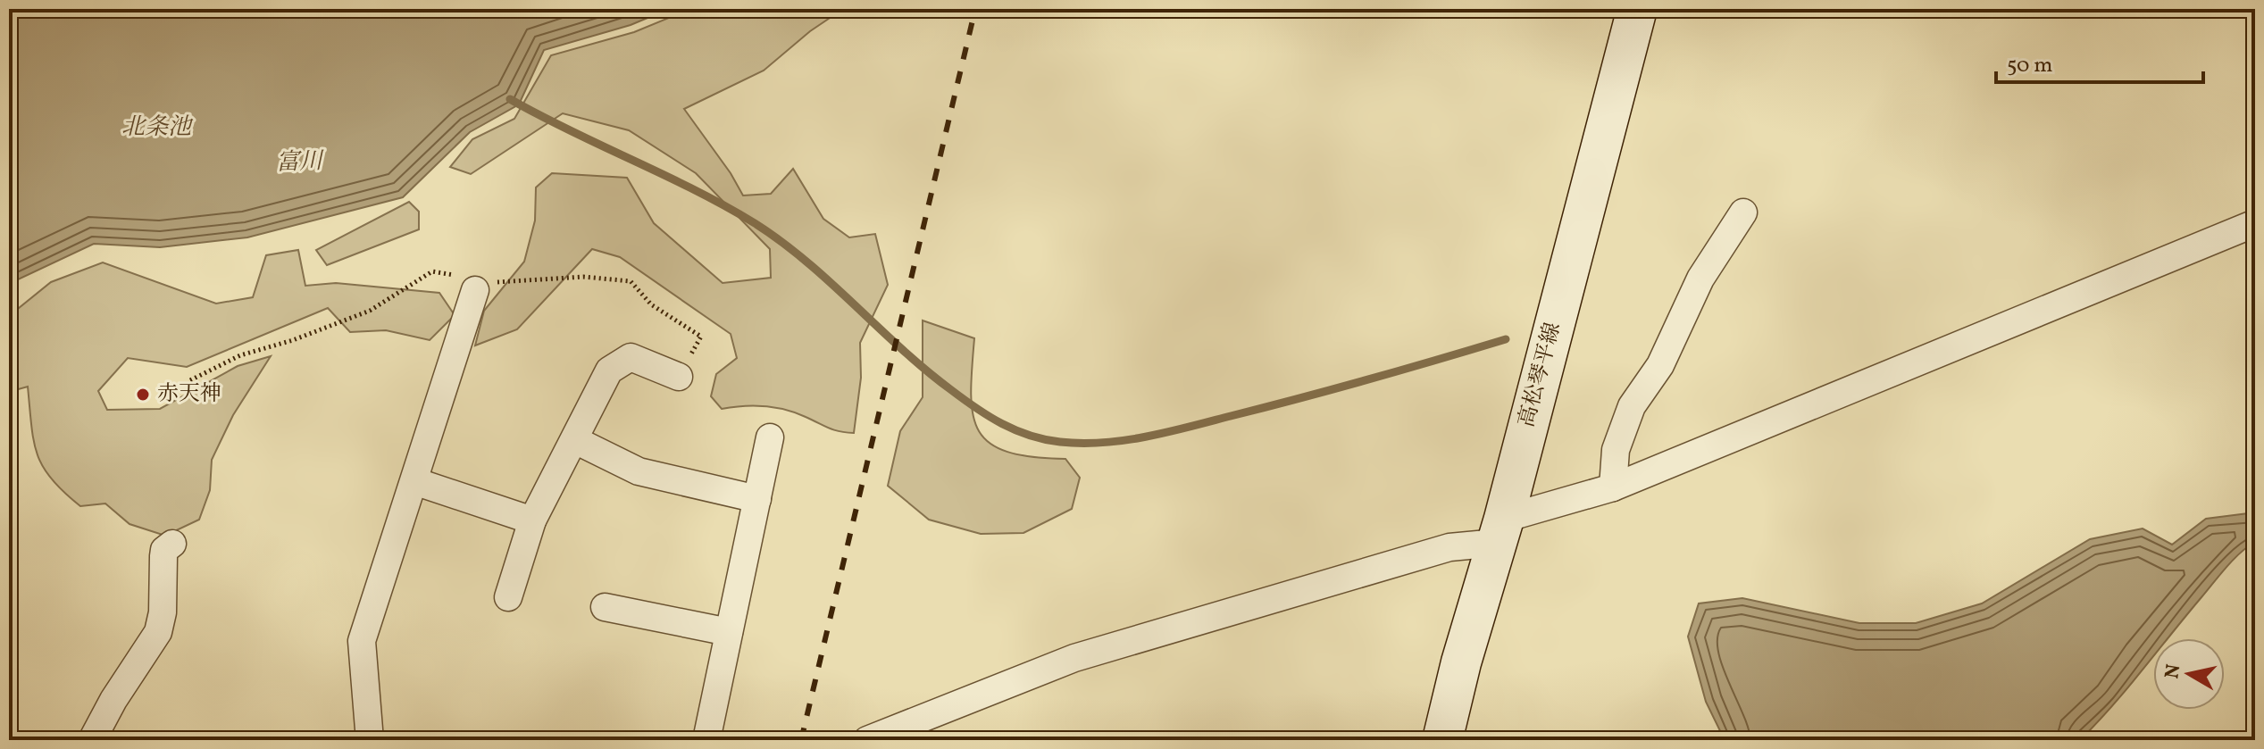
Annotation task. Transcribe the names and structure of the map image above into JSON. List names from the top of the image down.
{
  "streets": {
    "main road": ["高松琴平線"]
  },
  "water": ["北条池", "富川"],
  "places": ["赤天神"],
  "scale_bar": "50 m",
  "north": "left"
}
